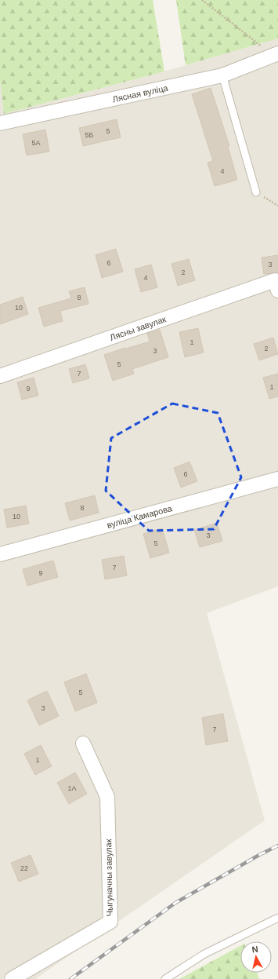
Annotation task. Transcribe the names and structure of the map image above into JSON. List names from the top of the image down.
{
  "streets": {
    "street": [
      "Лясная вуліца",
      "Лясны завулак",
      "вуліца Камарова",
      "Чыгуначны завулак"
    ]
  },
  "house_numbers": [
    "5",
    "5Б",
    "5А",
    "4",
    "6",
    "3",
    "2",
    "4",
    "8",
    "10",
    "1",
    "2",
    "3",
    "5",
    "7",
    "1",
    "9",
    "6",
    "8",
    "10",
    "3",
    "5",
    "7",
    "9",
    "5",
    "3",
    "7",
    "1",
    "1А",
    "22"
  ],
  "north": "top"
}
